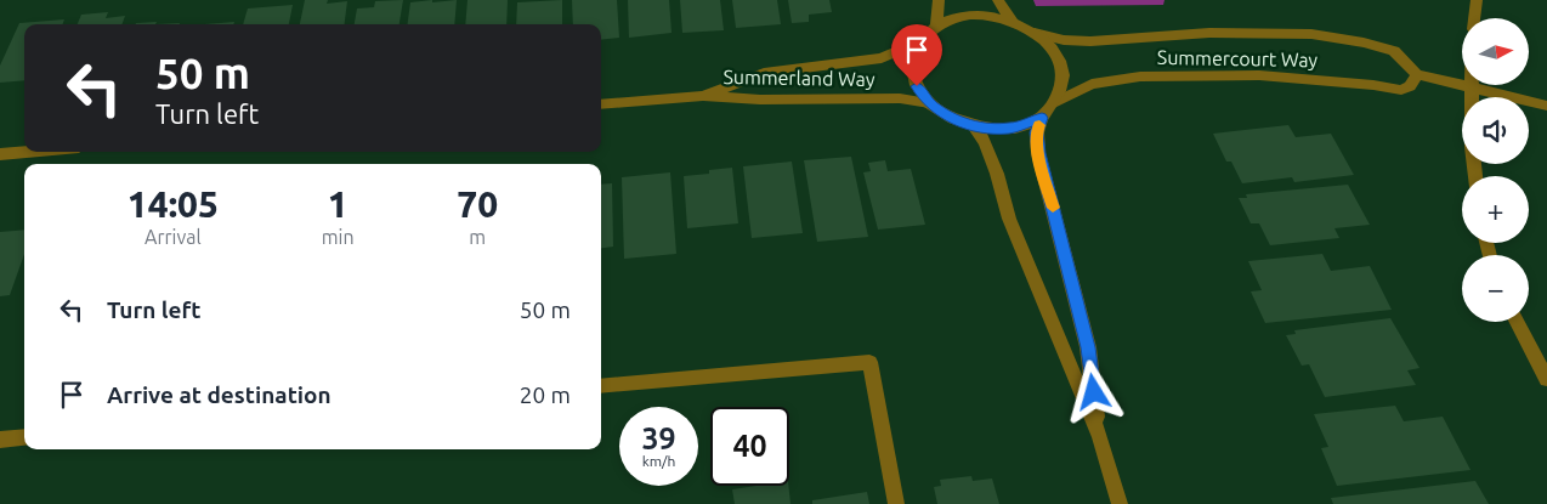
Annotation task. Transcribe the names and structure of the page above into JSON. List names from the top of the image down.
{
  "streets": {
    "street": ["Summercourt Way", "Summerland Way"]
  },
  "crossings": [
    ["Summercourt Way", "Summerland Way"]
  ],
  "north": "right",
  "page": {
    "map_buttons": ["+", "−"],
    "turn": ["50 m", "Turn left"],
    "eta": [
      "14:05",
      "Arrival",
      "1",
      "min",
      "70",
      "m"
    ],
    "list": [
      {
        "name": "Turn left",
        "value": "50 m"
      },
      {
        "name": "Arrive at destination",
        "value": "20 m"
      }
    ],
    "speed": "39 km/h",
    "limit": "40"
  }
}
